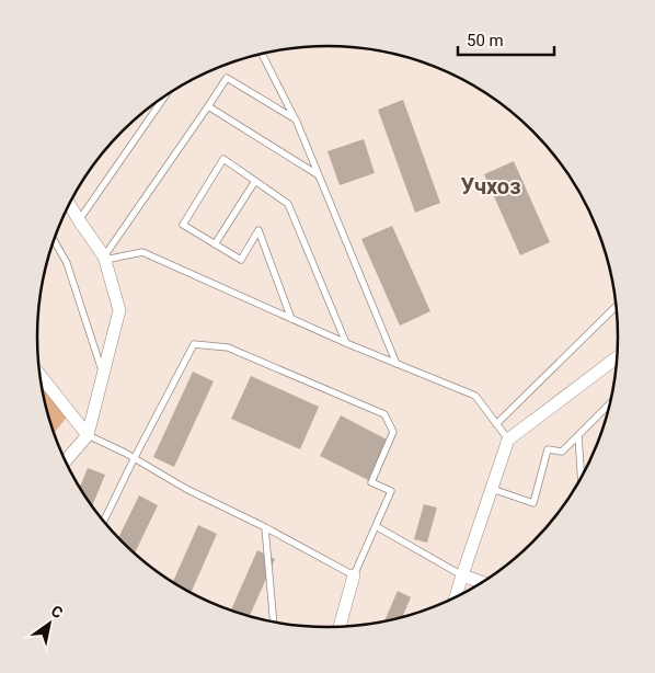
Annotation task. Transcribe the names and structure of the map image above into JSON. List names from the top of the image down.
{
  "districts": ["Учхоз"],
  "scale_bar": "50 m",
  "north": "top right"
}
